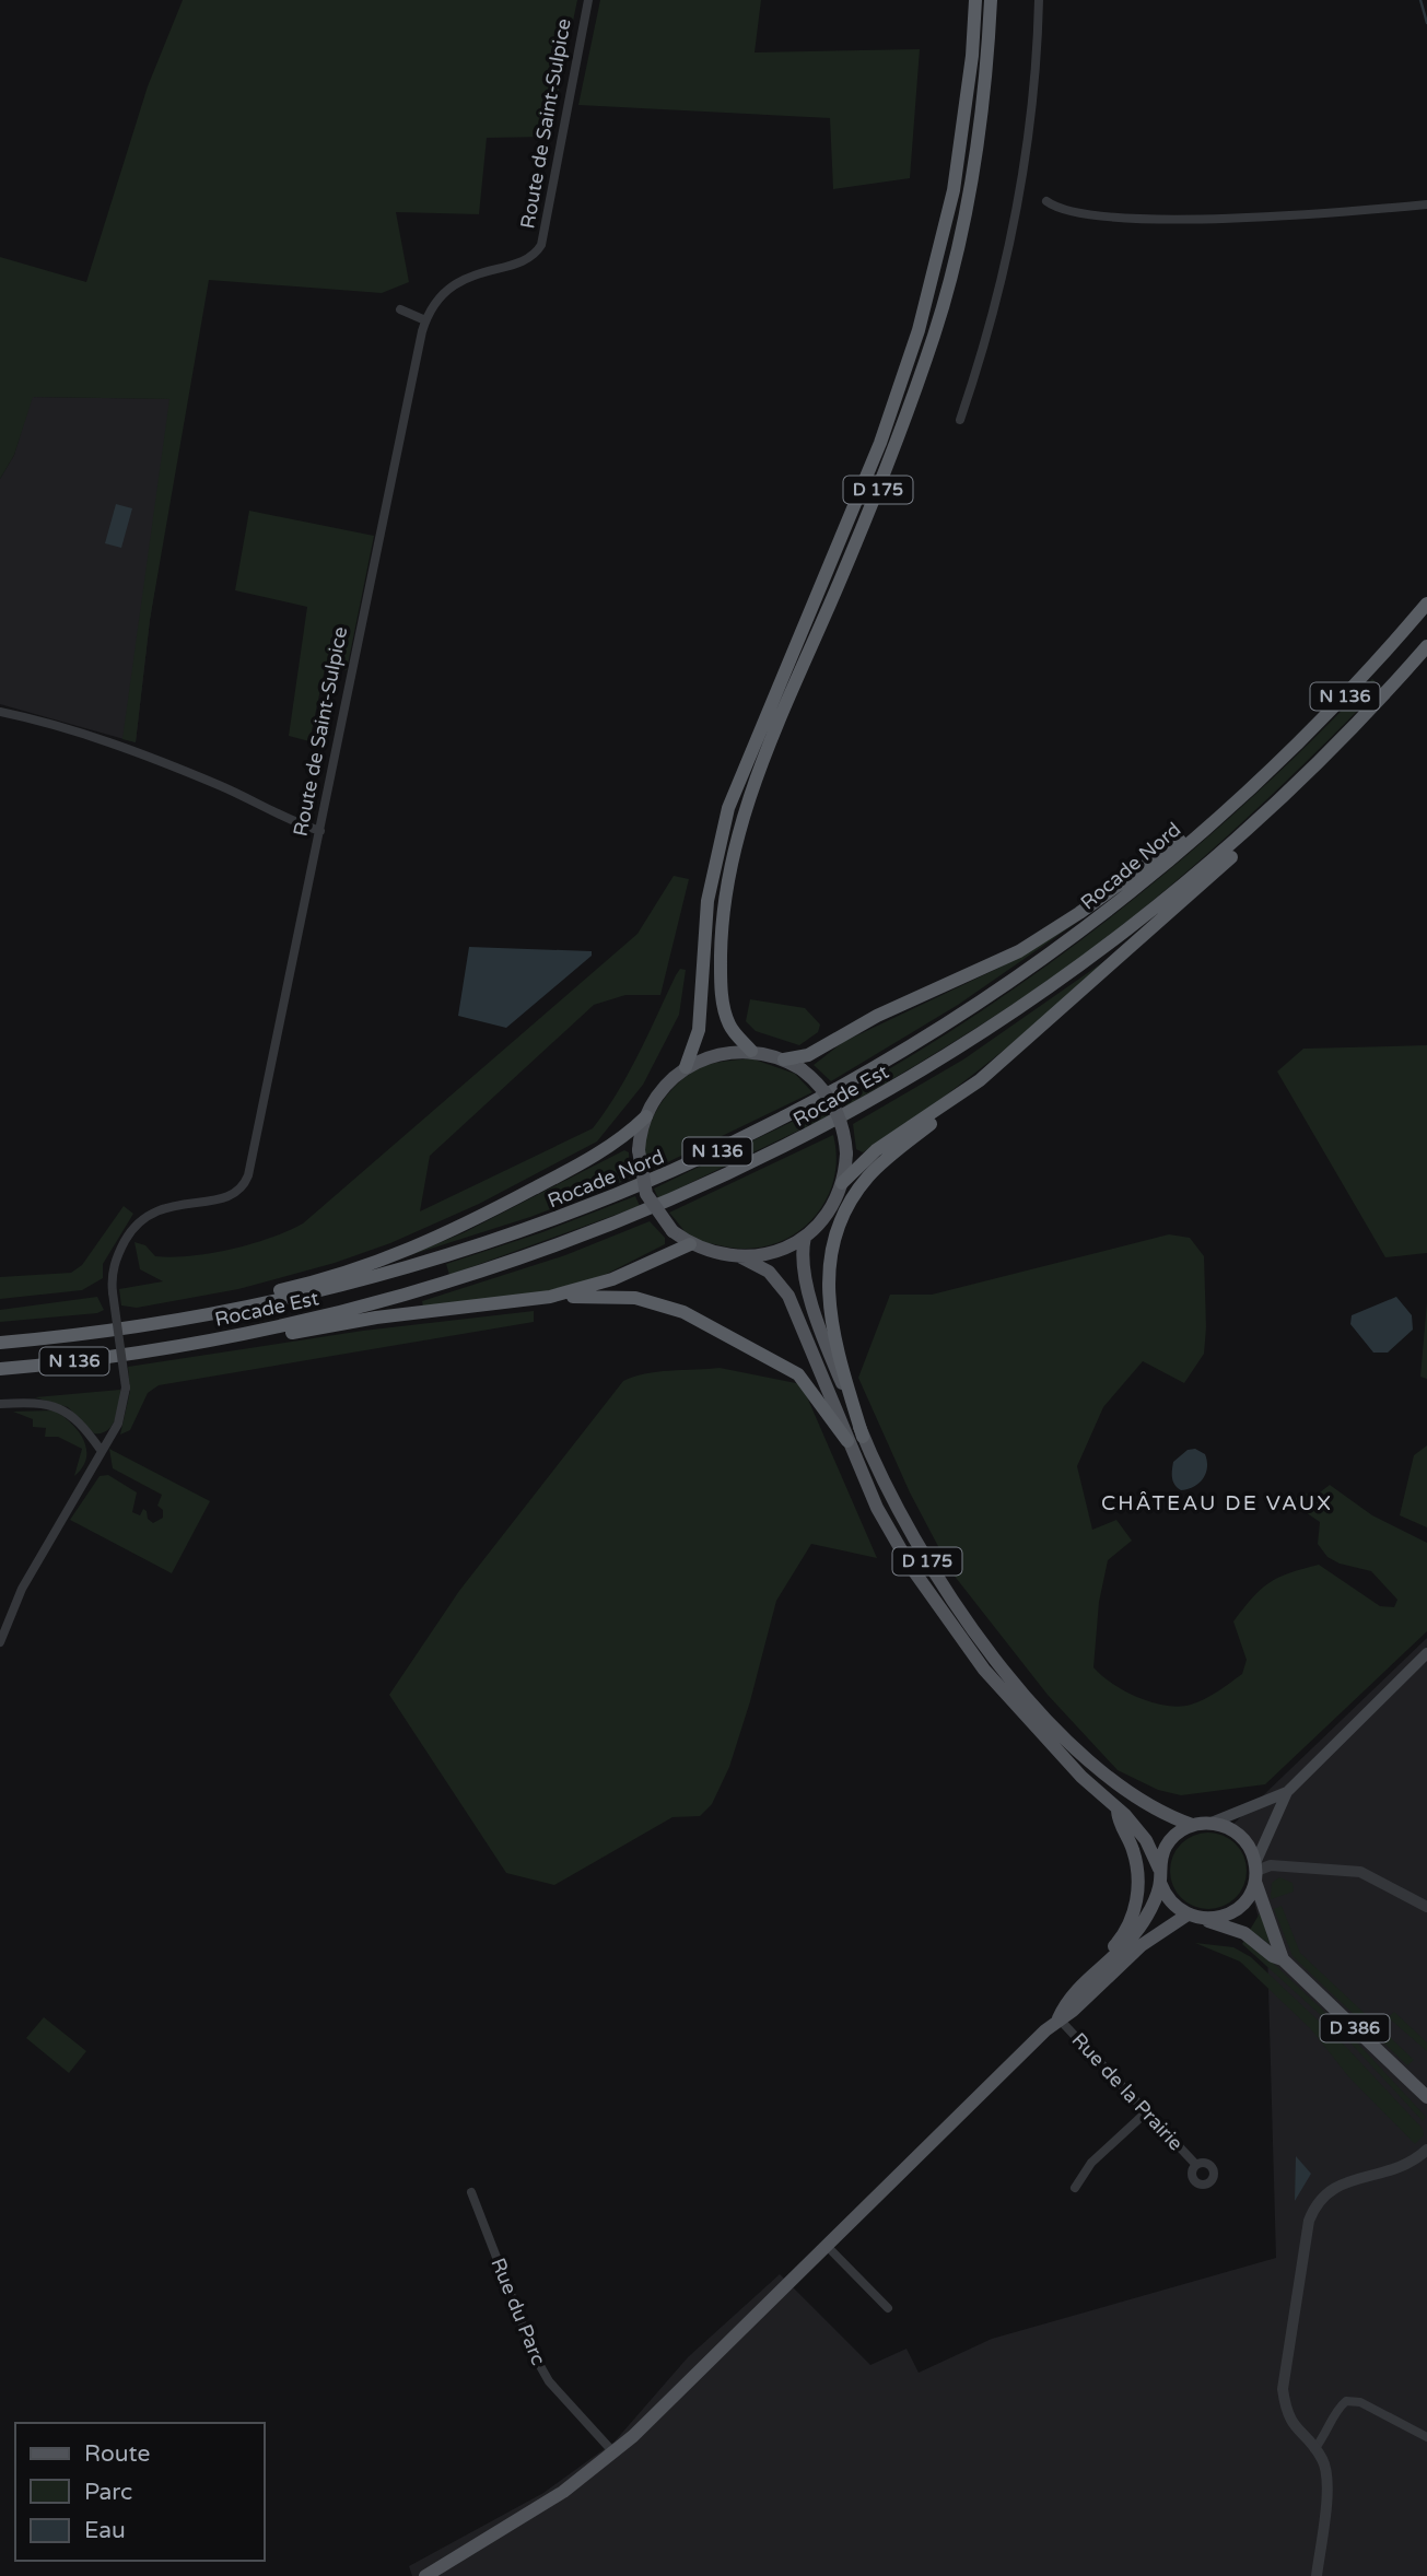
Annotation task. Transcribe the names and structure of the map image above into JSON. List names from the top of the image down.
{
  "streets": {
    "highway": [
      "D 175",
      "N 136",
      "Rocade Nord",
      "Rocade Est"
    ],
    "main road": ["D 386"],
    "street": ["Route de Saint-Sulpice", "Rue de la Prairie", "Rue du Parc"]
  },
  "crossings": [
    ["D 175", "D 386"],
    ["N 136", "Rocade Nord"],
    ["N 136", "Rocade Est"]
  ],
  "districts": ["CHÂTEAU DE VAUX"],
  "legend": ["Route", "Parc", "Eau"]
}
